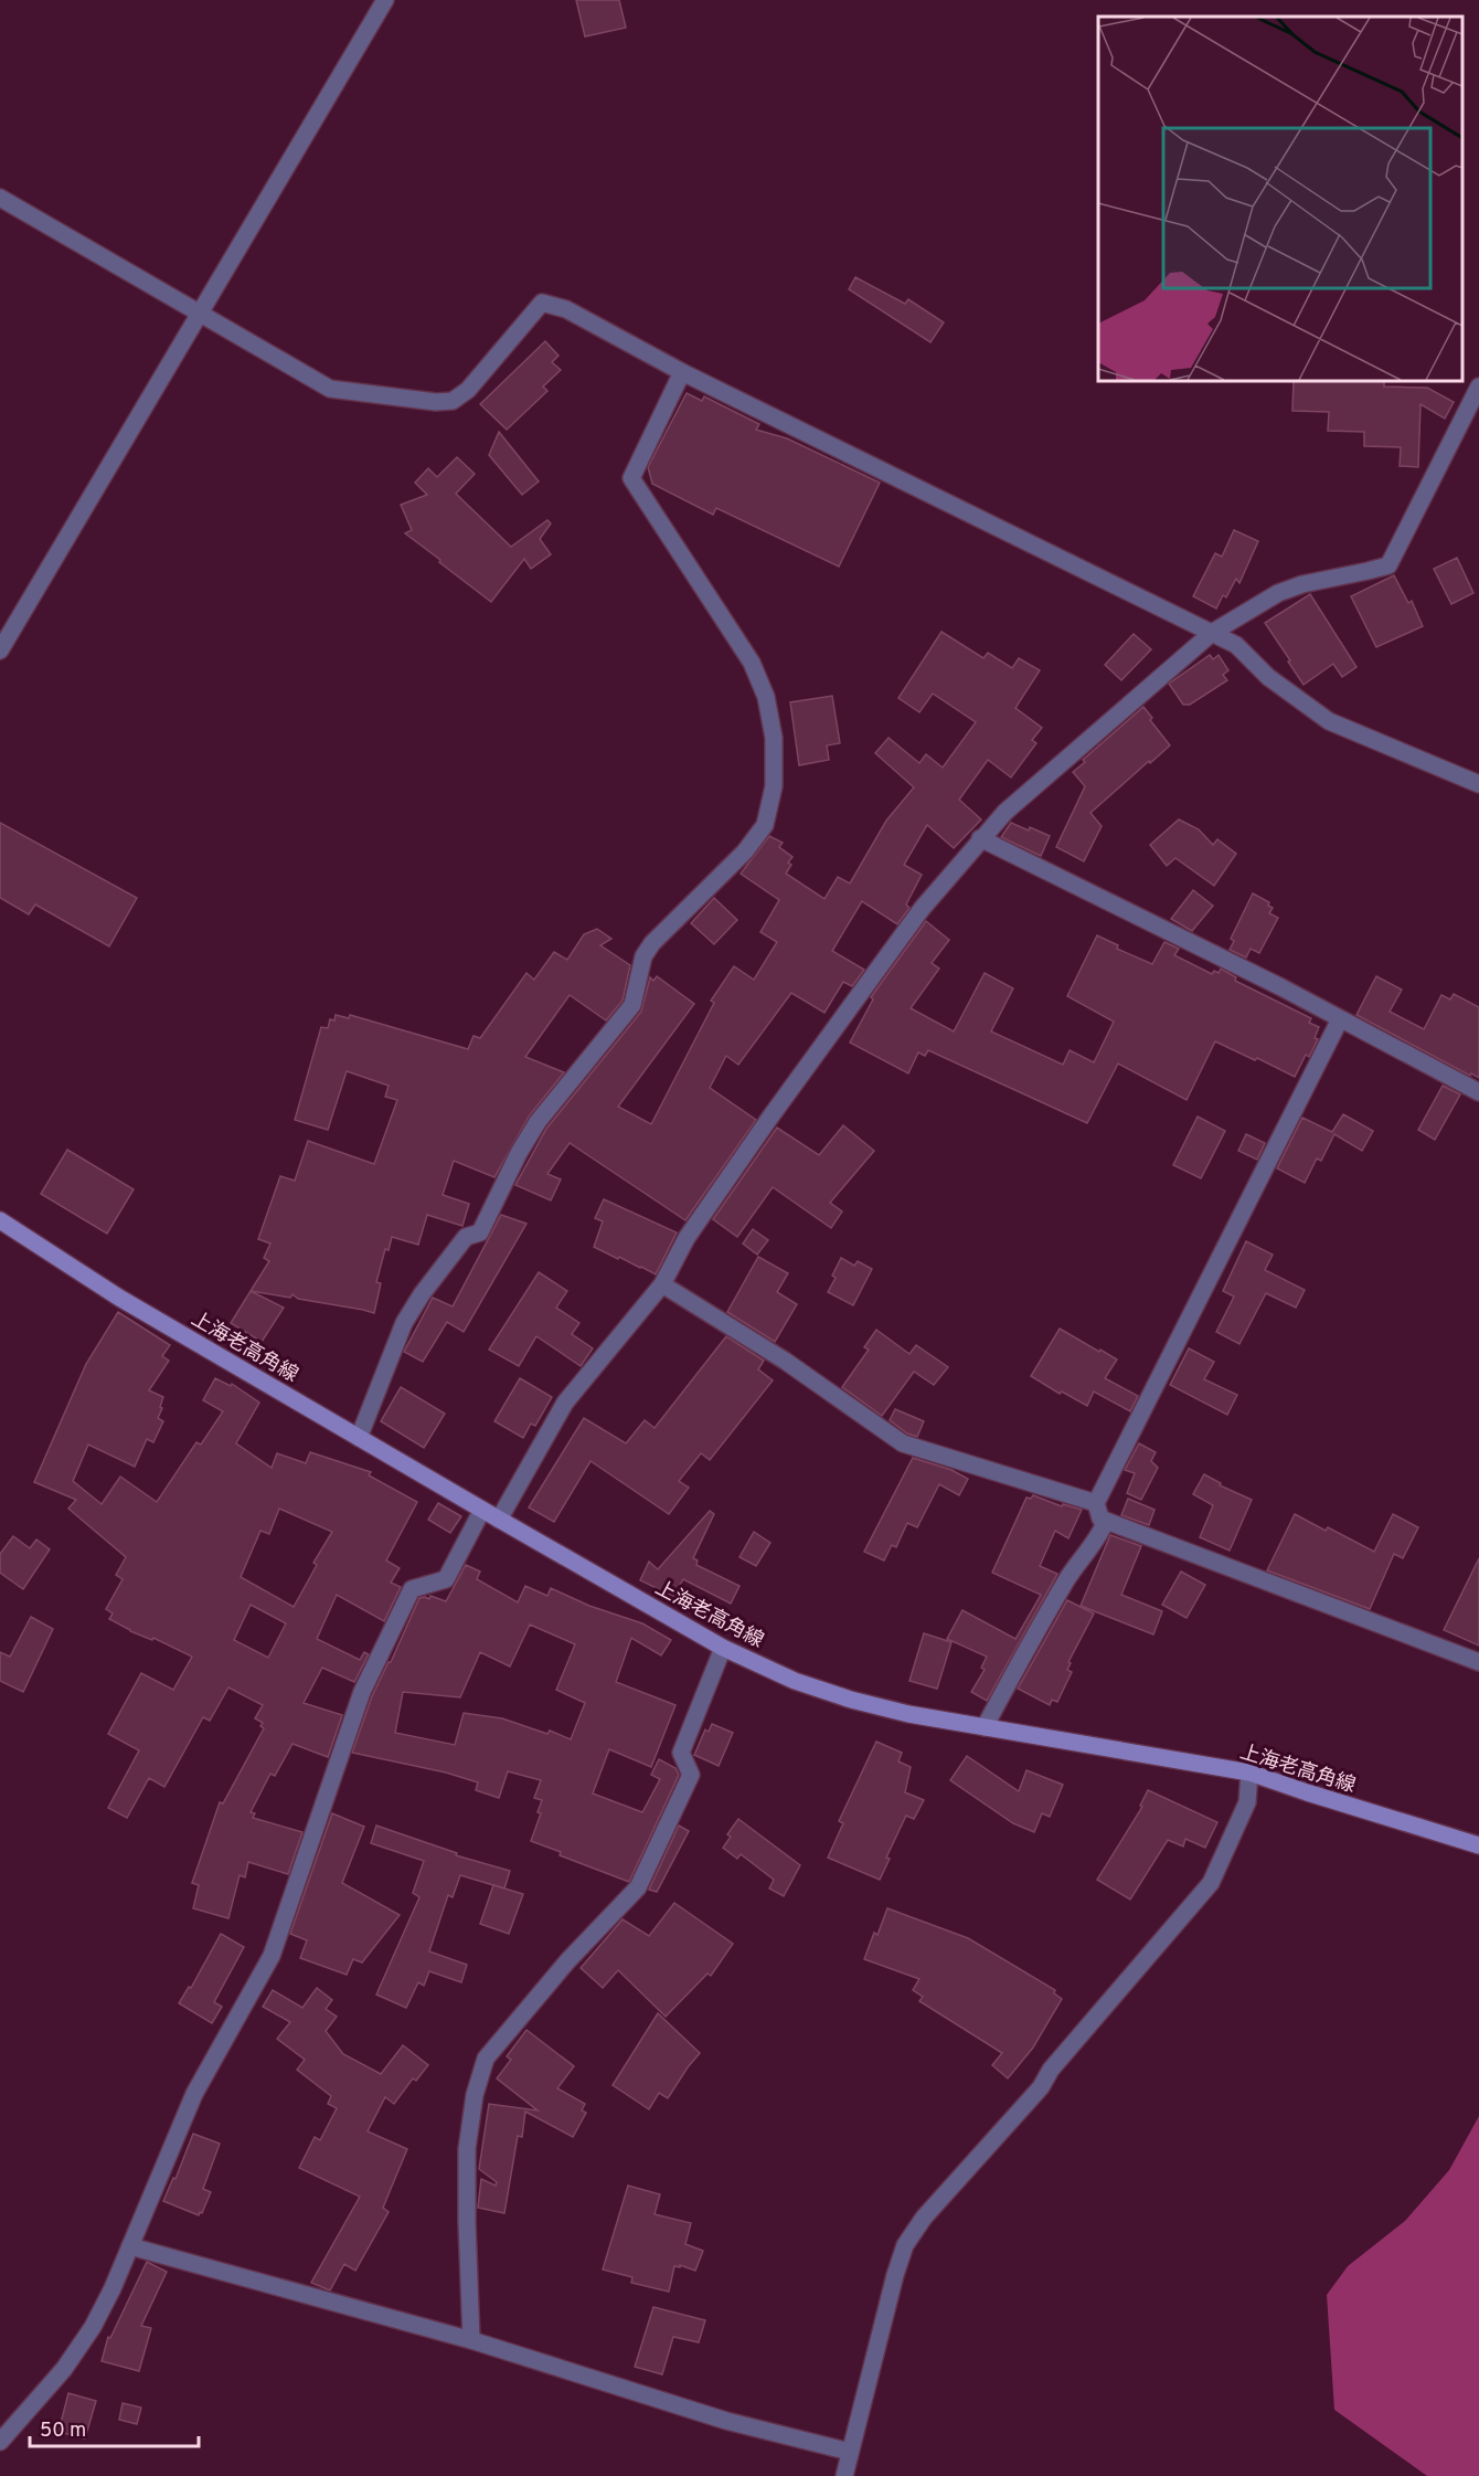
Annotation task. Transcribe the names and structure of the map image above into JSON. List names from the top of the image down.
{
  "streets": {
    "main road": ["上海老高角線"]
  },
  "scale_bar": "50 m"
}
